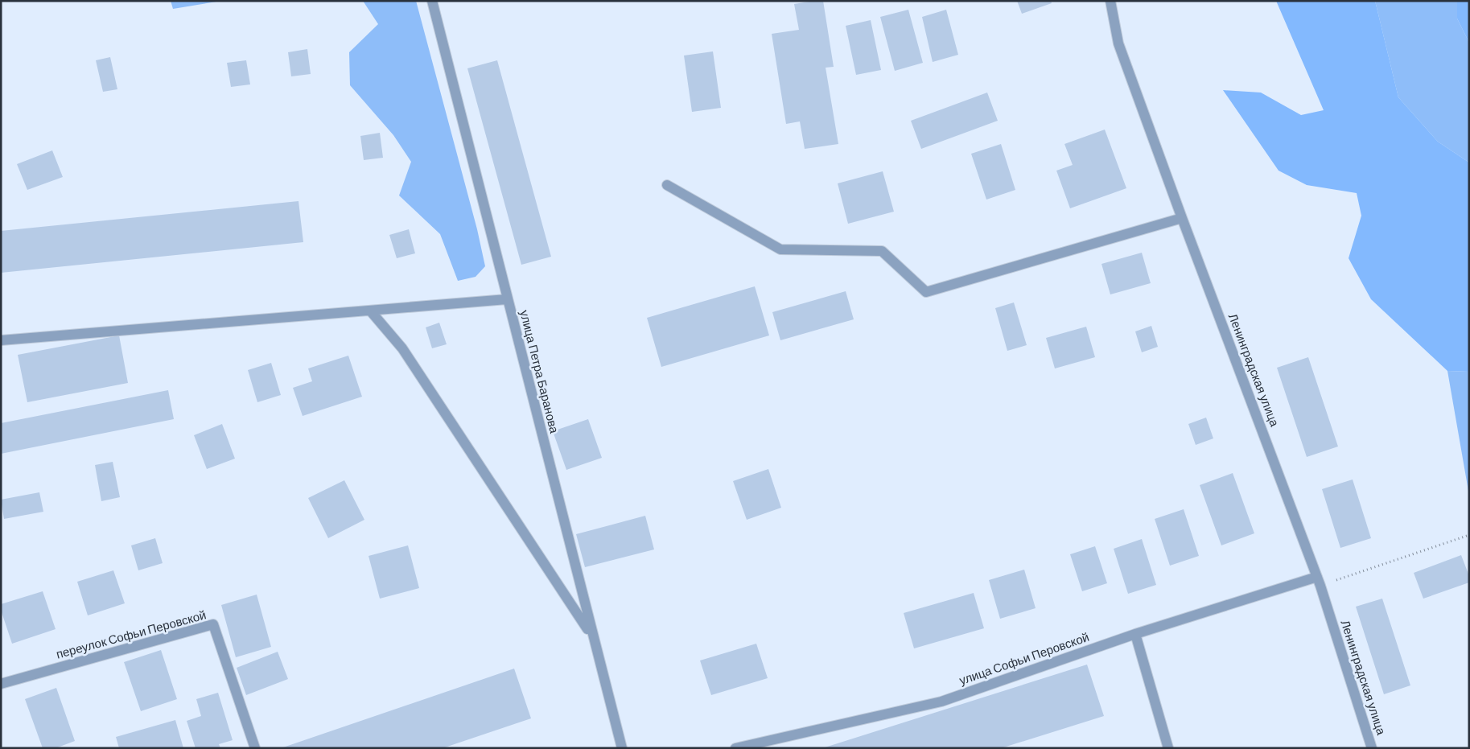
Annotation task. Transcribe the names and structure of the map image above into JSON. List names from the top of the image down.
{
  "streets": {
    "street": [
      "Ленинградская улица",
      "улица Петра Баранова",
      "переулок Софьи Перовской",
      "улица Софьи Перовской"
    ]
  },
  "crossings": [
    ["Ленинградская улица", "улица Софьи Перовской"]
  ]
}
